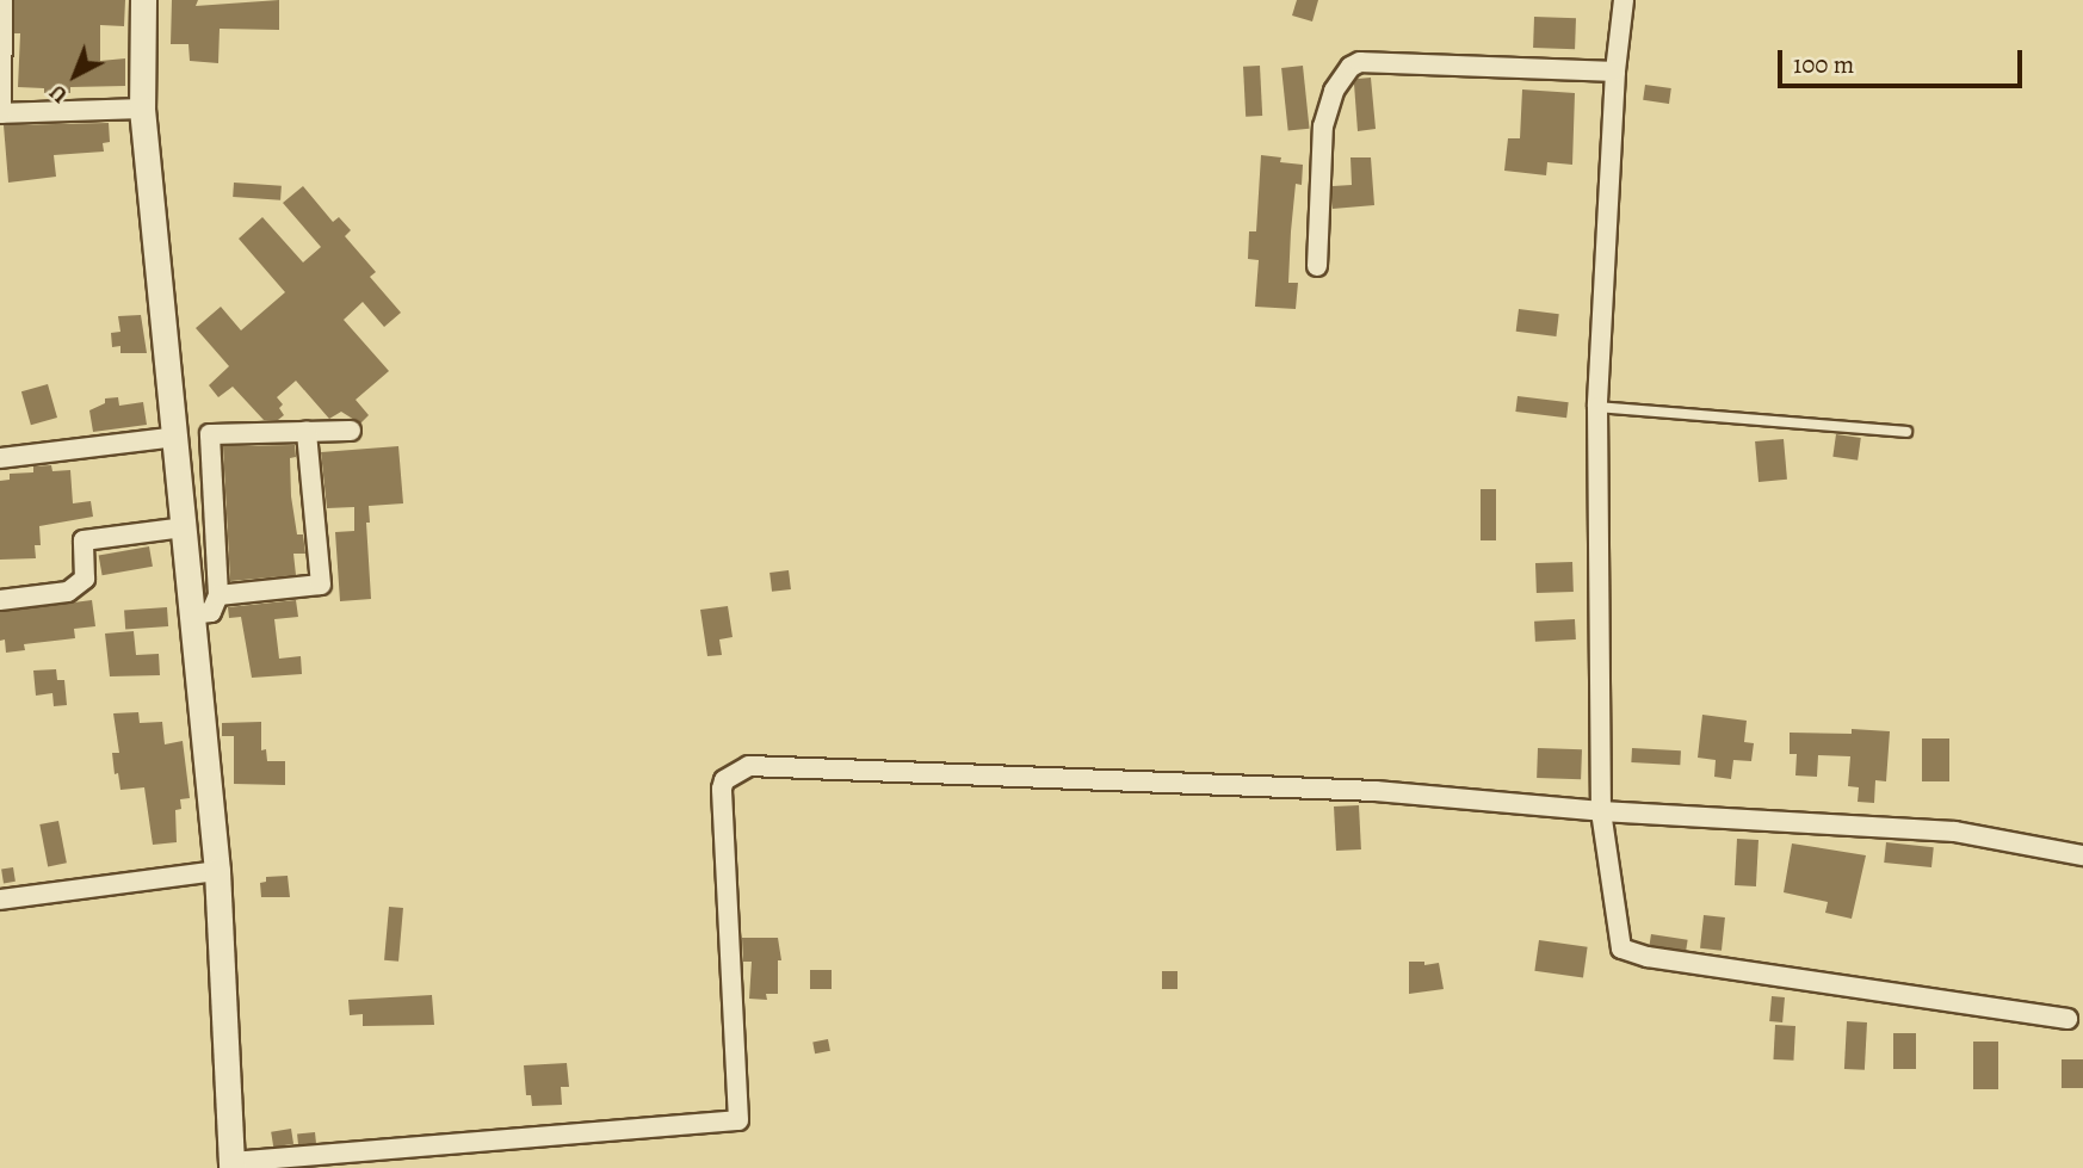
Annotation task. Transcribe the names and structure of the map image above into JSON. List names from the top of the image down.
{
  "scale_bar": "100 m",
  "north": "bottom left"
}
